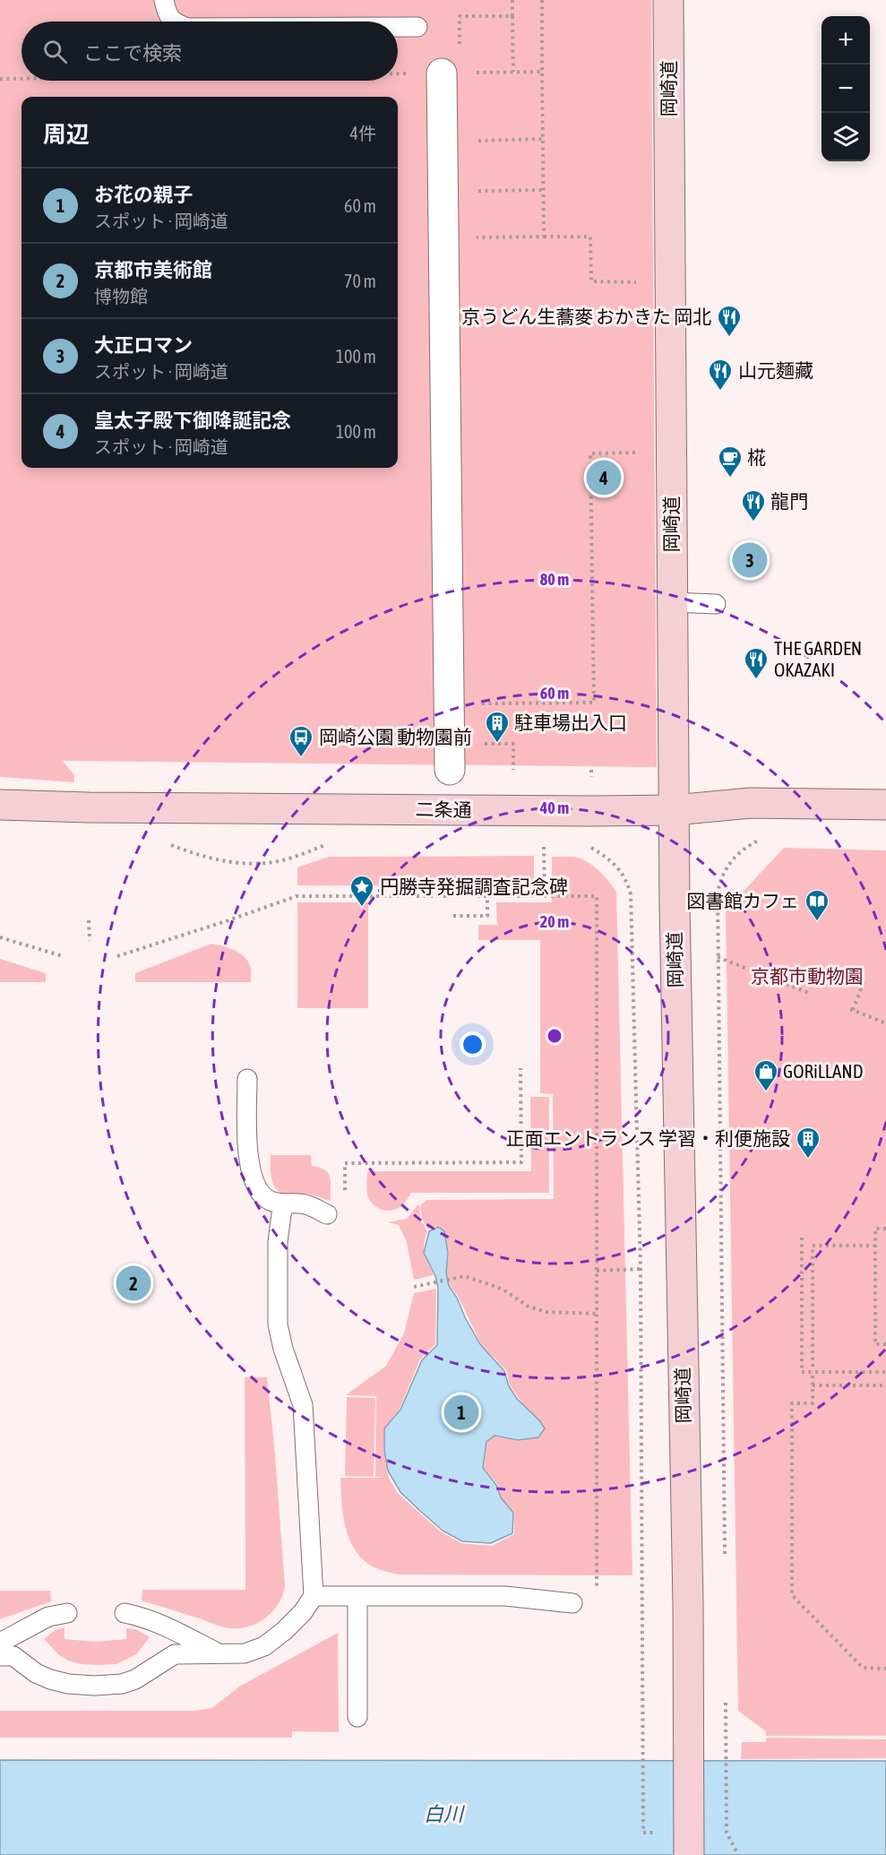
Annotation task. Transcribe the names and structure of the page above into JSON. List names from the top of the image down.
{
  "streets": {
    "street": ["岡崎道", "二条通"]
  },
  "crossings": [
    ["岡崎道", "二条通"]
  ],
  "water": ["白川"],
  "parks": ["京都市動物園"],
  "places": {
    "restaurant": [
      "京うどん生蕎麥 おかきた 岡北",
      "山元麵藏",
      "龍門",
      "THE GARDEN OKAZAKI"
    ],
    "cafe": ["椛"],
    "building": ["駐車場出入口", "正面エントランス 学習・利便施設"],
    "bus stop": ["岡崎公園 動物園前"],
    "place": ["円勝寺発掘調査記念碑"],
    "library": ["図書館カフェ"],
    "shop": ["GORiLLAND"]
  },
  "page": {
    "map_buttons": ["+", "−"],
    "search": "ここで検索",
    "heading": ["周辺", "4件"],
    "list": [
      {
        "mark": "1",
        "name": "お花の親子",
        "note": "スポット · 岡崎道",
        "value": "60 m"
      },
      {
        "mark": "2",
        "name": "京都市美術館",
        "note": "博物館",
        "value": "70 m"
      },
      {
        "mark": "3",
        "name": "大正ロマン",
        "note": "スポット · 岡崎道",
        "value": "100 m"
      },
      {
        "mark": "4",
        "name": "皇太子殿下御降誕記念",
        "note": "スポット · 岡崎道",
        "value": "100 m"
      }
    ],
    "pins": [
      "4",
      "3",
      "2",
      "1"
    ]
  },
  "rings": [
    "80 m",
    "60 m",
    "40 m",
    "20 m"
  ]
}
